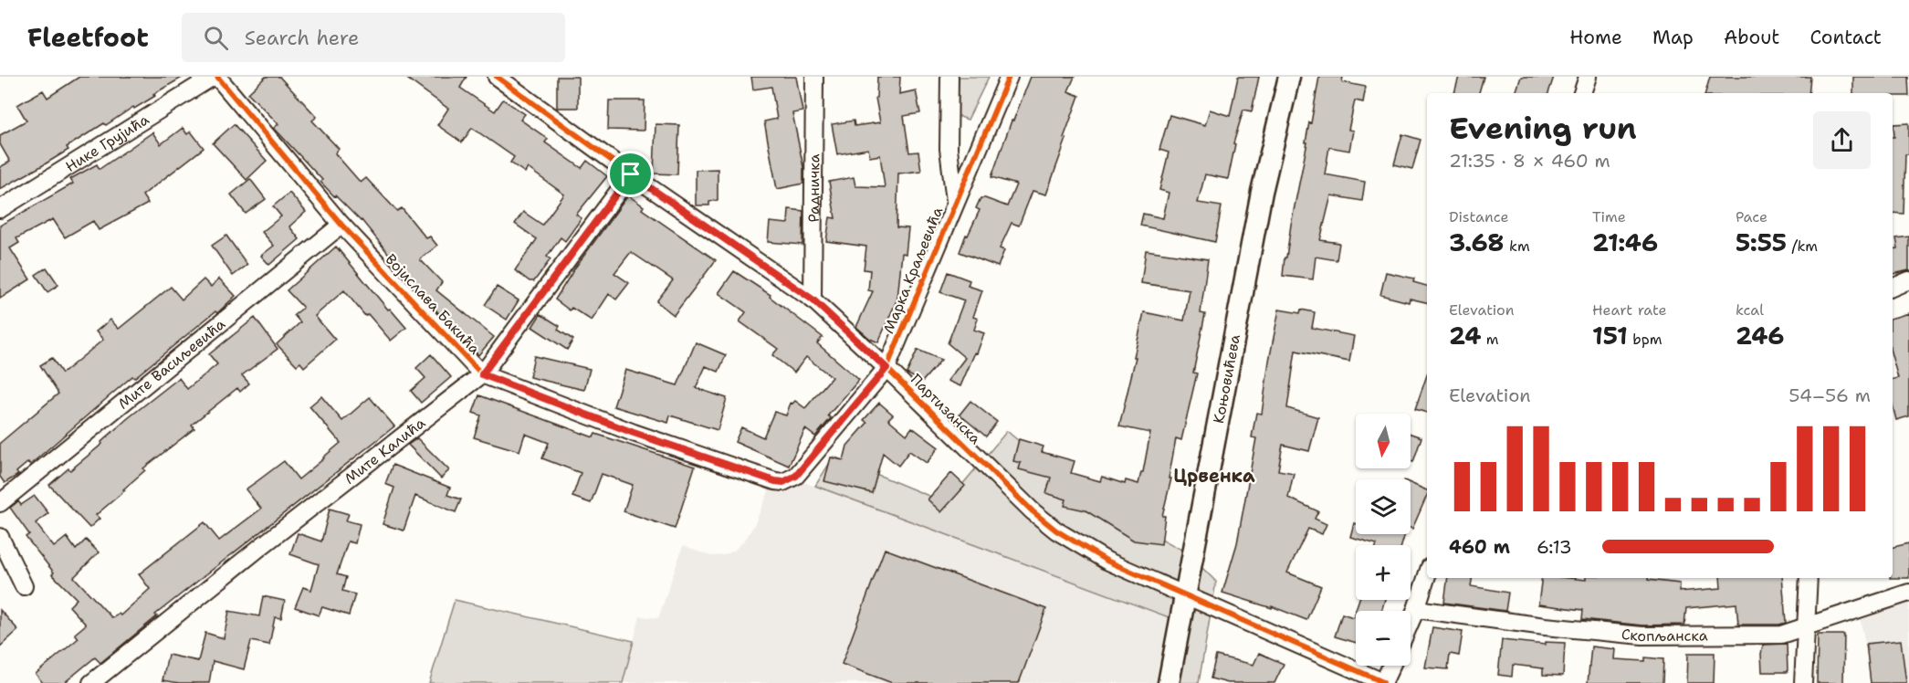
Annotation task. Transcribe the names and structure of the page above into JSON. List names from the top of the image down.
{
  "streets": {
    "main road": ["Коњовићева"],
    "street": [
      "Нике Грујића",
      "Радничка",
      "Марка Краљевића",
      "Војислава Бакића",
      "Мите Васиљевића",
      "Партизанска",
      "Мите Калића",
      "Скопљанска"
    ]
  },
  "crossings": [
    ["Нике Грујића", "Војислава Бакића"],
    ["Радничка", "Партизанска"],
    ["Марка Краљевића", "Војислава Бакића"],
    ["Марка Краљевића", "Партизанска"],
    ["Војислава Бакића", "Мите Васиљевића"],
    ["Војислава Бакића", "Мите Калића"],
    ["Коњовићева", "Партизанска"],
    ["Партизанска", "Мите Калића"]
  ],
  "districts": ["Црвенка"],
  "north": "bottom",
  "page": {
    "header": "Fleetfoot",
    "search": "Search here",
    "nav": [
      "Home",
      "Map",
      "About",
      "Contact"
    ],
    "heading": ["Evening run", "21:35 · 8 × 460 m"],
    "stats": [
      ["Distance", "3.68 km"],
      ["Time", "21:46"],
      ["Pace", "5:55 /km"],
      ["Elevation", "24 m"],
      ["Heart rate", "151 bpm"],
      ["kcal", "246"]
    ],
    "chart": ["Elevation", "54–56 m"],
    "map_buttons": ["+", "−"],
    "list": [
      {
        "name": "460 m",
        "note": "6:13"
      }
    ]
  }
}
